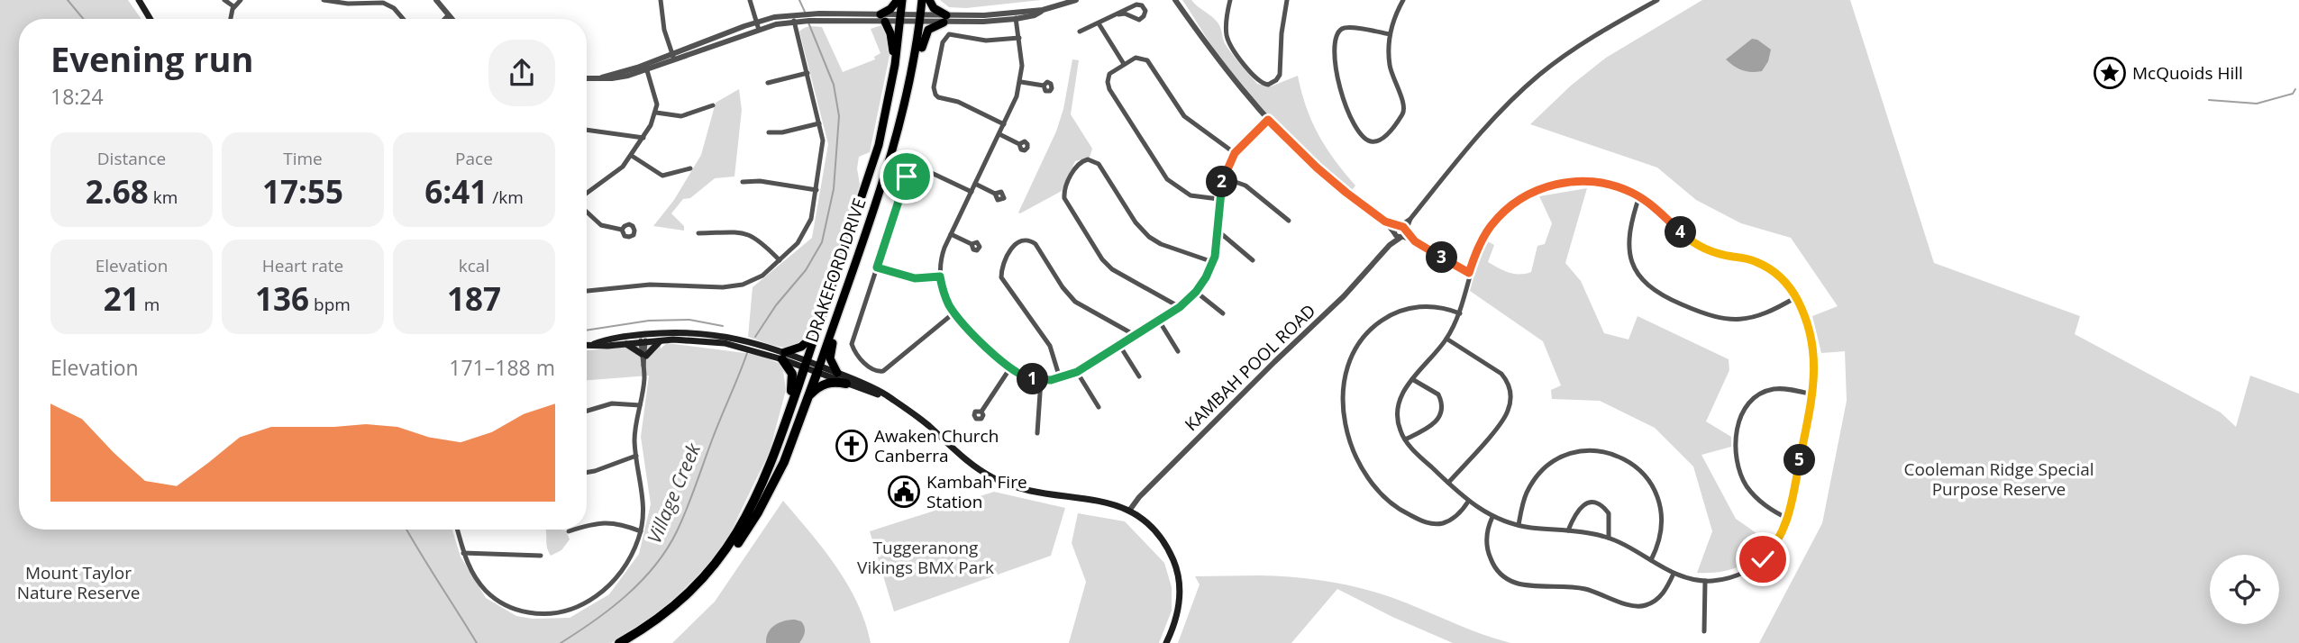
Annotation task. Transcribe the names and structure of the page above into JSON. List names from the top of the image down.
{
  "streets": {
    "highway": ["DRAKEFORD DRIVE"],
    "street": ["KAMBAH POOL ROAD"]
  },
  "water": ["Village Creek"],
  "parks": ["Cooleman Ridge Special Purpose Reserve", "Tuggeranong Vikings BMX Park", "Mount Taylor Nature Reserve"],
  "places": {
    "place": ["McQuoids Hill"],
    "church": ["Awaken Church Canberra"],
    "public building": ["Kambah Fire Station"]
  },
  "page": {
    "heading": ["Evening run", "18:24"],
    "stats": [
      ["Distance", "2.68 km"],
      ["Time", "17:55"],
      ["Pace", "6:41 /km"],
      ["Elevation", "21 m"],
      ["Heart rate", "136 bpm"],
      ["kcal", "187"]
    ],
    "pins": [
      "2",
      "4",
      "3",
      "1",
      "5"
    ],
    "chart": ["Elevation", "171–188 m"]
  }
}
